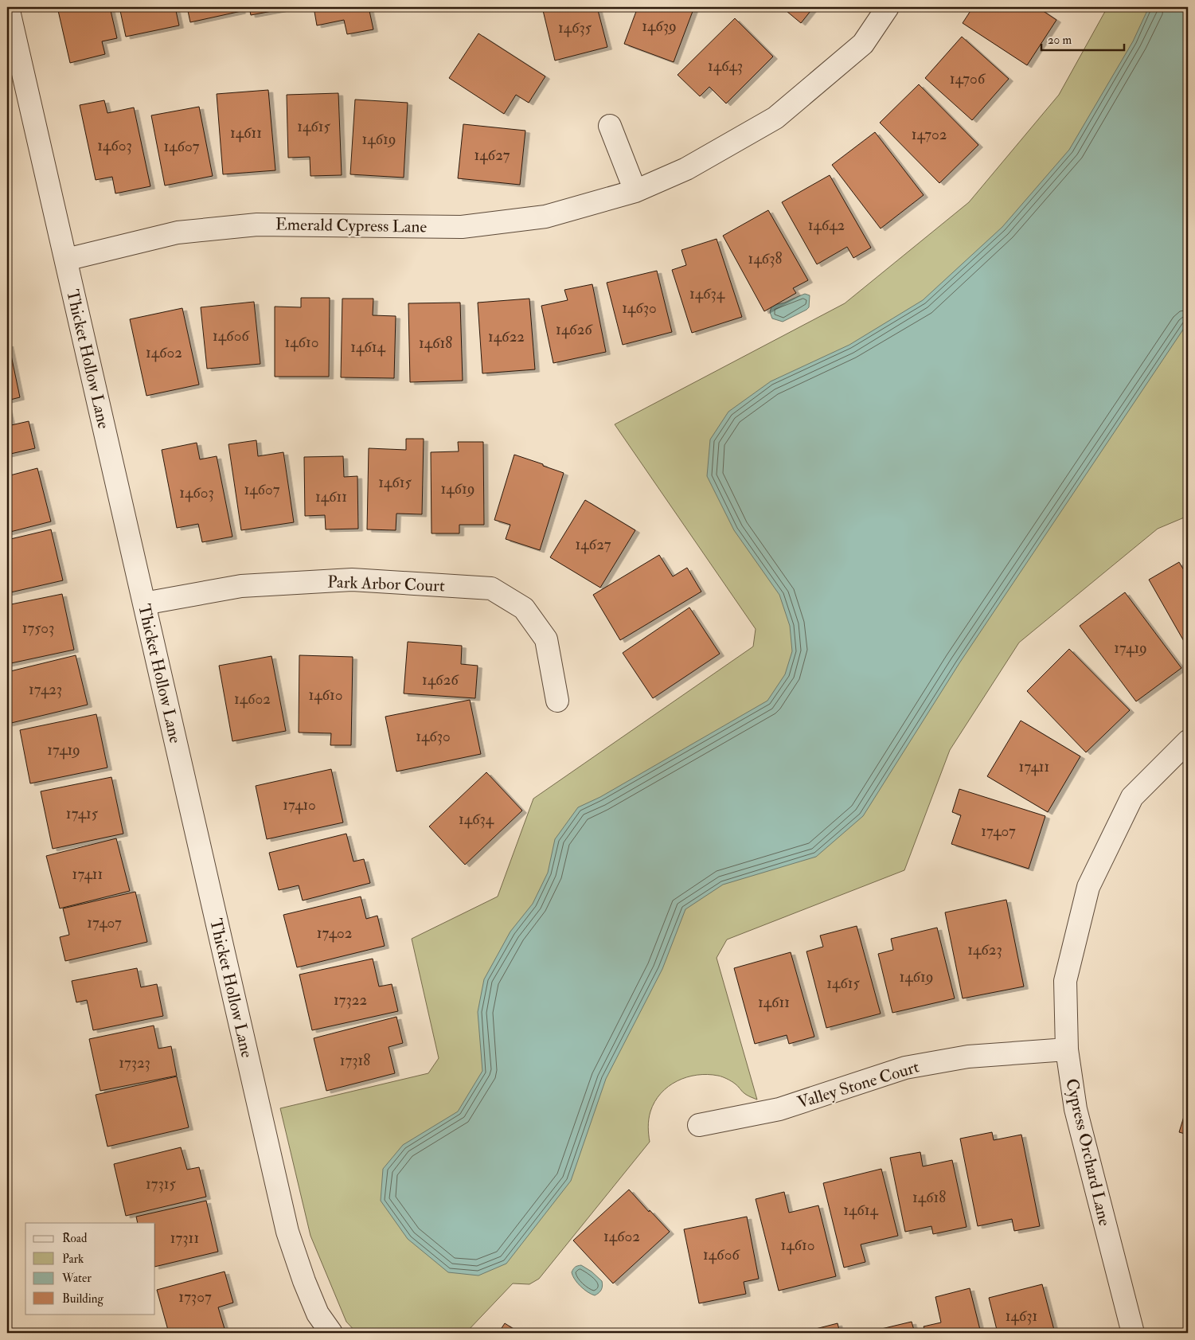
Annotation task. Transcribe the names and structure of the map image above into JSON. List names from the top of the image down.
{
  "streets": {
    "street": [
      "Emerald Cypress Lane",
      "Thicket Hollow Lane",
      "Park Arbor Court",
      "Valley Stone Court",
      "Cypress Orchard Lane"
    ]
  },
  "crossings": [
    ["Emerald Cypress Lane", "Thicket Hollow Lane"],
    ["Thicket Hollow Lane", "Park Arbor Court"],
    ["Valley Stone Court", "Cypress Orchard Lane"]
  ],
  "house_numbers": [
    "14639",
    "14635",
    "14643",
    "14706",
    "14615",
    "14611",
    "14702",
    "14619",
    "14603",
    "14607",
    "14627",
    "14642",
    "14638",
    "14634",
    "14630",
    "14626",
    "14606",
    "14622",
    "14610",
    "14618",
    "14614",
    "14602",
    "14615",
    "14619",
    "14607",
    "14603",
    "14611",
    "14627",
    "17503",
    "17419",
    "14626",
    "17423",
    "14610",
    "14602",
    "14630",
    "17419",
    "17411",
    "17410",
    "17415",
    "14634",
    "17407",
    "17411",
    "17407",
    "17402",
    "14623",
    "14619",
    "14615",
    "17322",
    "14611",
    "17318",
    "17323",
    "17315",
    "14618",
    "14614",
    "14602",
    "17311",
    "14610",
    "14606",
    "17307",
    "14631"
  ],
  "legend": [
    "Road",
    "Park",
    "Water",
    "Building"
  ],
  "scale_bar": "20 m"
}
